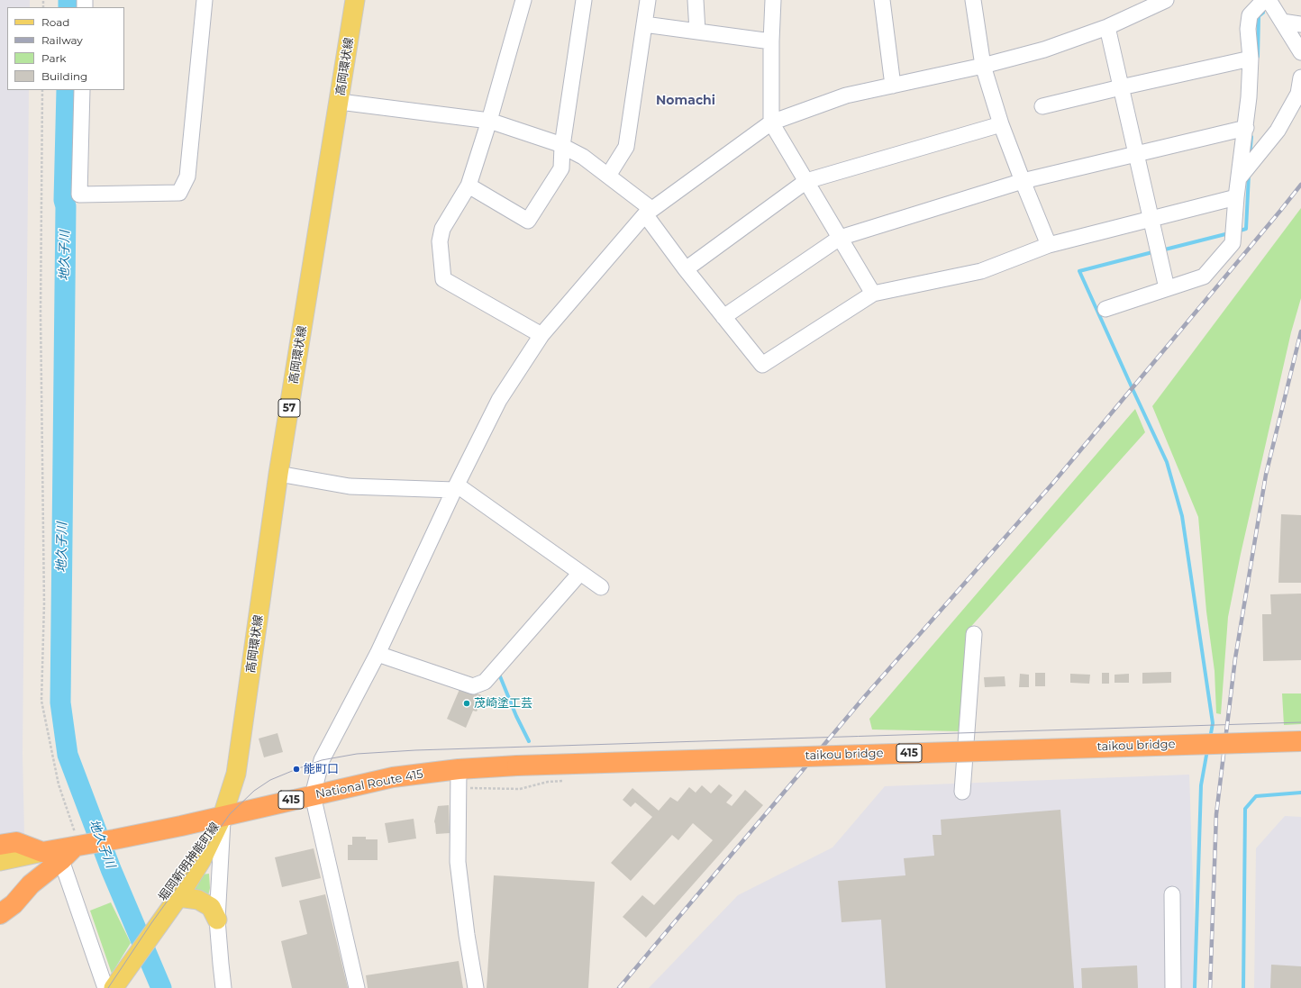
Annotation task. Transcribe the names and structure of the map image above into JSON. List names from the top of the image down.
{
  "streets": {
    "highway": ["taikou bridge", "415", "National Route 415"],
    "main road": ["高岡環状線", "57", "堀岡新明神能町線"]
  },
  "crossings": [
    ["高岡環状線", "415"],
    ["高岡環状線", "National Route 415"],
    ["高岡環状線", "堀岡新明神能町線"],
    ["taikou bridge", "National Route 415"],
    ["415", "National Route 415"],
    ["415", "堀岡新明神能町線"],
    ["National Route 415", "堀岡新明神能町線"]
  ],
  "districts": ["Nomachi"],
  "water": ["地久子川"],
  "places": ["茂崎塗工芸", "能町口"],
  "legend": [
    "Road",
    "Railway",
    "Park",
    "Building"
  ]
}
